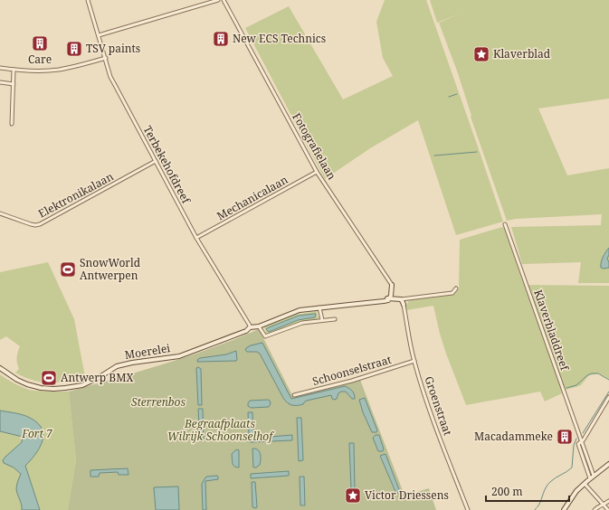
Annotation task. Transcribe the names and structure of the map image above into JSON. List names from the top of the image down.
{
  "streets": {
    "street": [
      "Fotografielaan",
      "Terbekehofdreef",
      "Elektronikalaan",
      "Mechanicalaan",
      "Klaverbladdreef",
      "Moerelei",
      "Schoonselstraat",
      "Groenstraat"
    ]
  },
  "crossings": [
    ["Fotografielaan", "Mechanicalaan"],
    ["Fotografielaan", "Moerelei"],
    ["Terbekehofdreef", "Elektronikalaan"],
    ["Terbekehofdreef", "Mechanicalaan"],
    ["Terbekehofdreef", "Moerelei"],
    ["Schoonselstraat", "Groenstraat"]
  ],
  "parks": ["Sterrenbos", "Begraafplaats Wilrijk Schoonselhof", "Fort 7"],
  "places": {
    "building": [
      "New ECS Technics",
      "Care",
      "TSV paints",
      "Macadammeke"
    ],
    "place": ["Klaverblad", "Victor Driessens"],
    "sports": ["SnowWorld Antwerpen", "Antwerp BMX"]
  },
  "scale_bar": "200 m"
}
